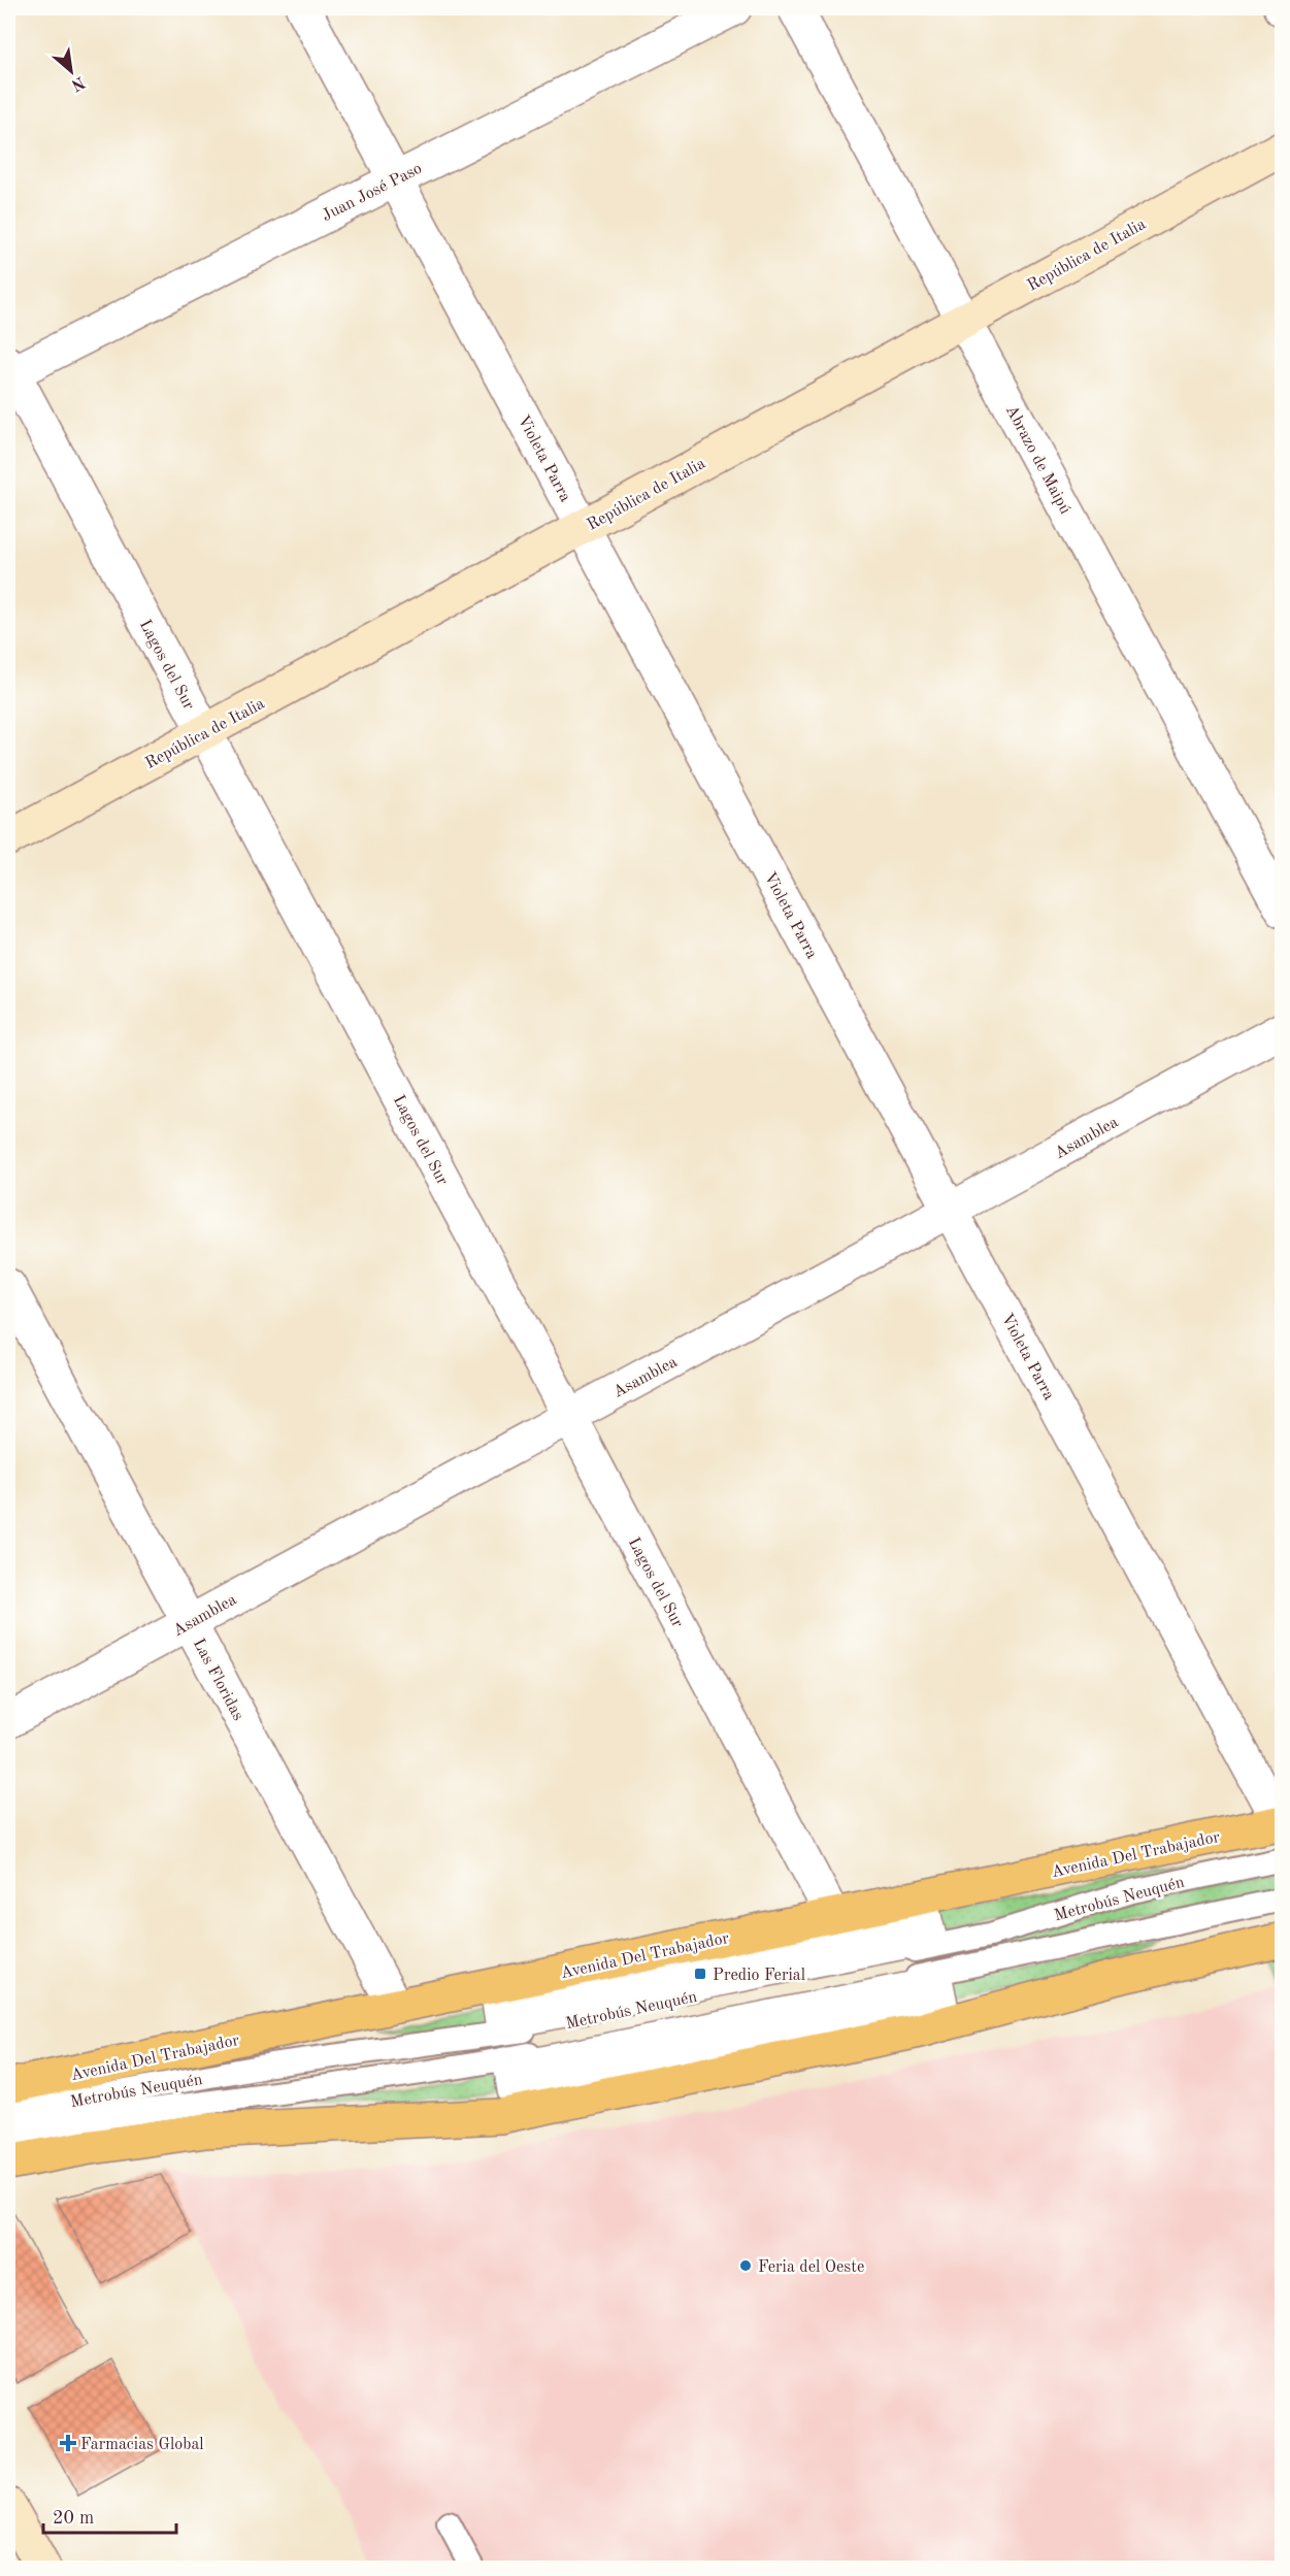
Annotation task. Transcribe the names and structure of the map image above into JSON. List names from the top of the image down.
{
  "streets": {
    "main road": ["Avenida Del Trabajador"],
    "street": [
      "Juan José Paso",
      "República de Italia",
      "Violeta Parra",
      "Abrazo de Maipú",
      "Lagos del Sur",
      "Asamblea",
      "Las Floridas"
    ],
    "lane": ["Metrobús Neuquén"]
  },
  "crossings": [
    ["Juan José Paso", "Violeta Parra"],
    ["Juan José Paso", "Lagos del Sur"],
    ["República de Italia", "Violeta Parra"],
    ["República de Italia", "Abrazo de Maipú"],
    ["República de Italia", "Lagos del Sur"],
    ["Violeta Parra", "Asamblea"],
    ["Violeta Parra", "Avenida Del Trabajador"],
    ["Lagos del Sur", "Asamblea"],
    ["Lagos del Sur", "Avenida Del Trabajador"],
    ["Asamblea", "Las Floridas"],
    ["Las Floridas", "Avenida Del Trabajador"]
  ],
  "places": {
    "transit": ["Predio Ferial"],
    "other": ["Feria del Oeste"],
    "health": ["Farmacias Global"]
  },
  "scale_bar": "20 m",
  "north": "bottom right"
}
